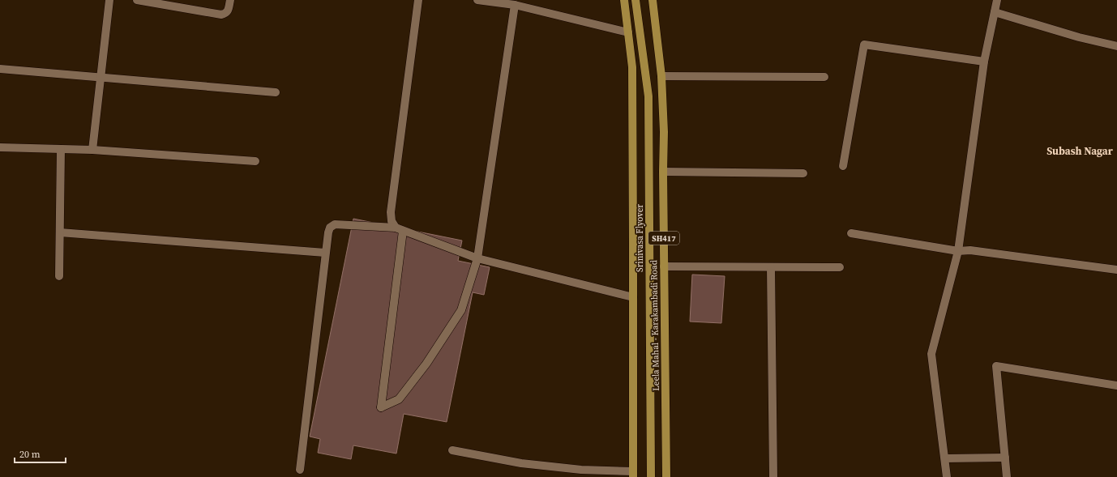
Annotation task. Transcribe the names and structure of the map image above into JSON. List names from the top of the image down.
{
  "streets": {
    "main road": ["Srinivasa Flyover", "SH417", "Leela Mahal - Karakambadi Road"]
  },
  "districts": ["Subash Nagar"],
  "scale_bar": "20 m"
}
